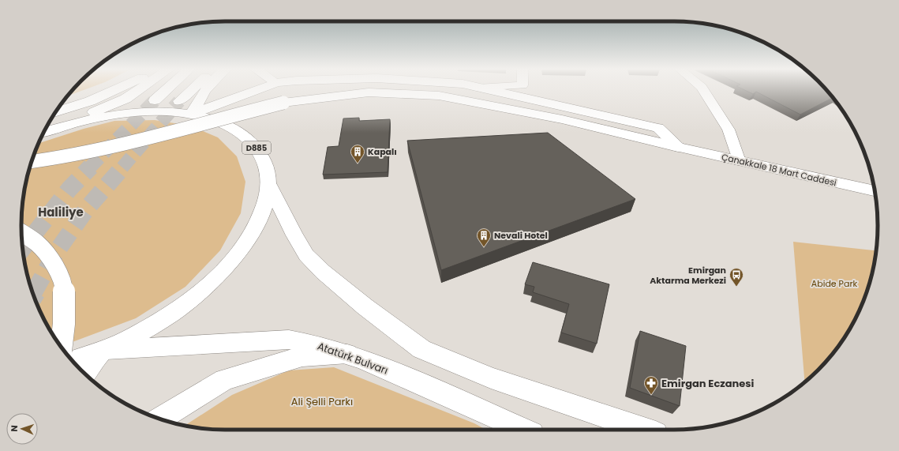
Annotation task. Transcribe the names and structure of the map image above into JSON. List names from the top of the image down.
{
  "streets": {
    "main road": ["D885", "Çanakkale 18 Mart Caddesi", "Atatürk Bulvarı"]
  },
  "crossings": [
    ["D885", "Atatürk Bulvarı"]
  ],
  "districts": ["Haliliye"],
  "parks": ["Abide Park", "Ali Şelli Parkı"],
  "places": {
    "building": ["Kapalı", "Nevali Hotel"],
    "bus stop": ["Emirgan Aktarma Merkezi"],
    "pharmacy": ["Emirgan Eczanesi"]
  },
  "north": "left"
}
